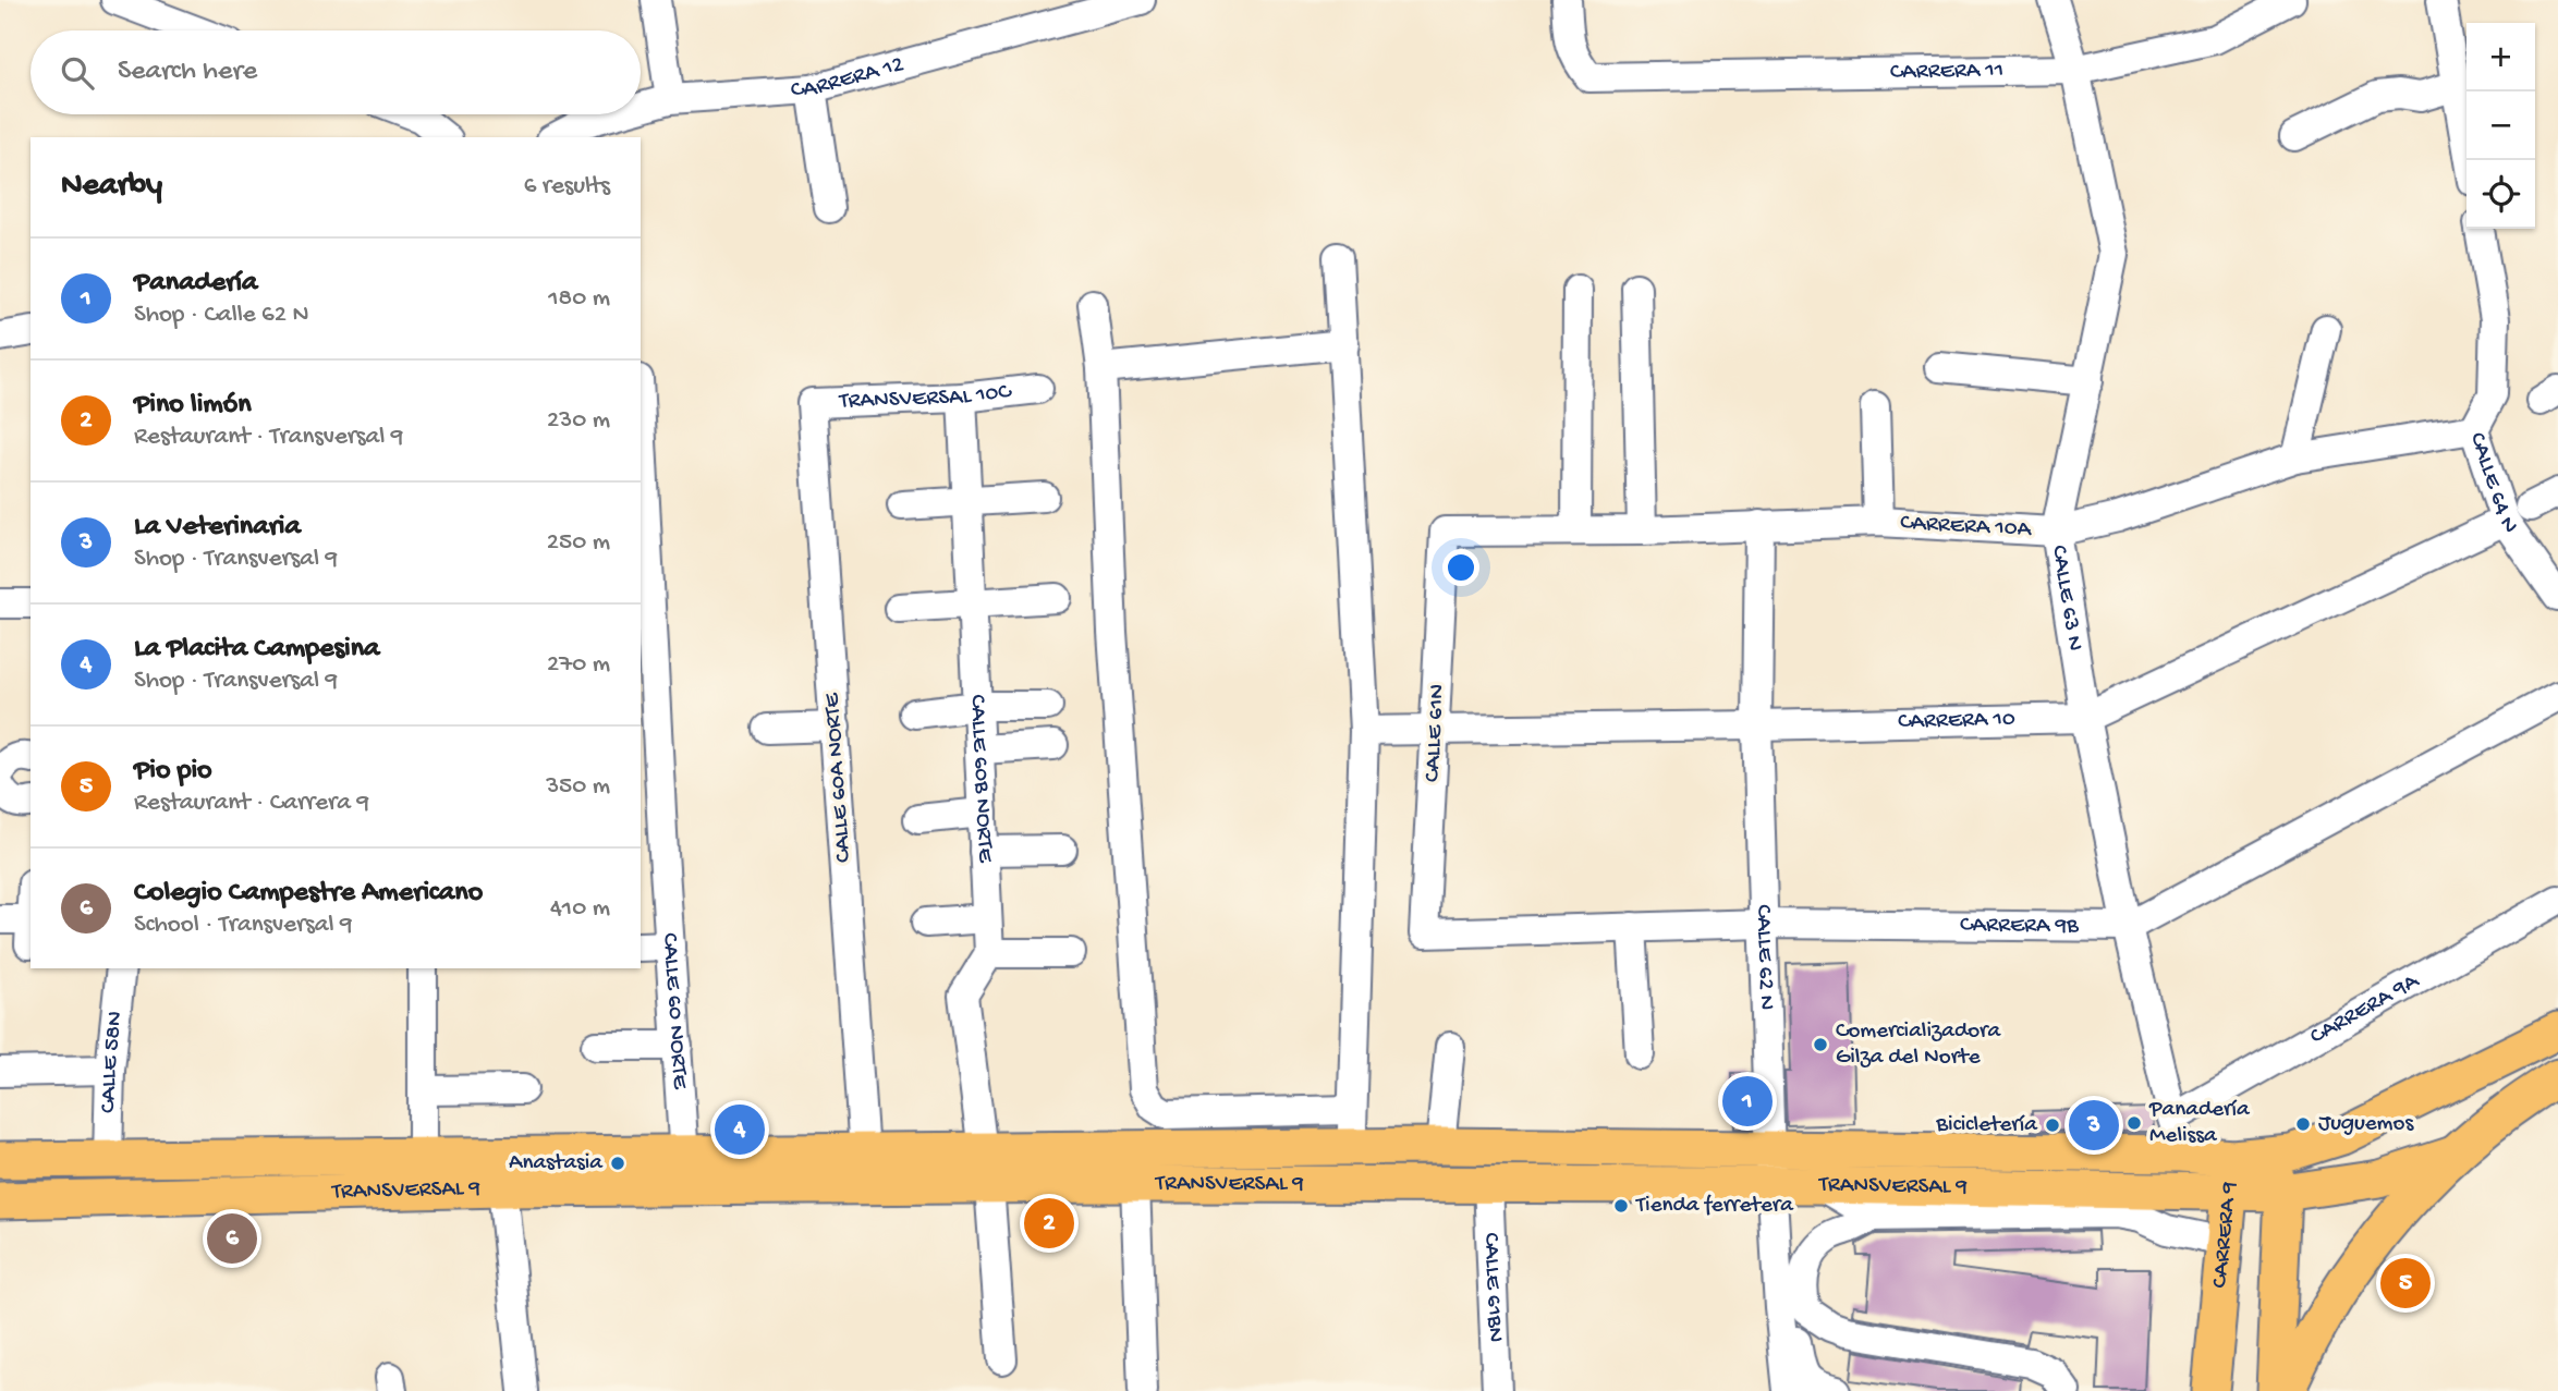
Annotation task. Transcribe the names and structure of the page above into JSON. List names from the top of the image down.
{
  "streets": {
    "main road": ["TRANSVERSAL 9", "CARRERA 9"],
    "street": [
      "CARRERA 11",
      "CARRERA 12",
      "TRANSVERSAL 10C",
      "CALLE 64 N",
      "CARRERA 10A",
      "CALLE 63 N",
      "CARRERA 10",
      "CALLE 61N",
      "CALLE 60A NORTE",
      "CALLE 60B NORTE",
      "CARRERA 9B",
      "CALLE 62 N",
      "CARRERA 9A",
      "CALLE 60 NORTE",
      "CALLE 58N",
      "CALLE 61BN"
    ]
  },
  "crossings": [
    ["CARRERA 11", "CALLE 63 N"],
    ["TRANSVERSAL 10C", "CALLE 60A NORTE"],
    ["TRANSVERSAL 10C", "CALLE 60B NORTE"],
    ["CALLE 64 N", "CARRERA 10A"],
    ["CALLE 64 N", "CARRERA 10"],
    ["CARRERA 10A", "CALLE 63 N"],
    ["CARRERA 10A", "CALLE 61N"],
    ["CARRERA 10A", "CALLE 62 N"],
    ["CALLE 63 N", "CARRERA 10"],
    ["CALLE 63 N", "CARRERA 9B"],
    ["CALLE 63 N", "CARRERA 9A"],
    ["CALLE 63 N", "TRANSVERSAL 9"],
    ["CARRERA 10", "CALLE 61N"],
    ["CARRERA 10", "CALLE 62 N"],
    ["CALLE 61N", "CARRERA 9B"],
    ["CALLE 60A NORTE", "TRANSVERSAL 9"],
    ["CARRERA 9B", "CALLE 62 N"],
    ["CALLE 62 N", "TRANSVERSAL 9"],
    ["CALLE 60 NORTE", "TRANSVERSAL 9"],
    ["CALLE 58N", "TRANSVERSAL 9"],
    ["TRANSVERSAL 9", "CARRERA 9"],
    ["TRANSVERSAL 9", "CALLE 61BN"]
  ],
  "places": [
    "Comercializadora Gilza del Norte",
    "Panadería Melissa",
    "Juguemos",
    "Bicicletería",
    "Anastasia",
    "Tienda ferretera"
  ],
  "page": {
    "map_buttons": ["+", "−"],
    "search": "Search here",
    "heading": ["Nearby", "6 results"],
    "list": [
      {
        "mark": "1",
        "name": "Panadería",
        "note": "Shop · Calle 62 N",
        "value": "180 m"
      },
      {
        "mark": "2",
        "name": "Pino limón",
        "note": "Restaurant · Transversal 9",
        "value": "230 m"
      },
      {
        "mark": "3",
        "name": "La Veterinaria",
        "note": "Shop · Transversal 9",
        "value": "250 m"
      },
      {
        "mark": "4",
        "name": "La Placita Campesina",
        "note": "Shop · Transversal 9",
        "value": "270 m"
      },
      {
        "mark": "5",
        "name": "Pio pio",
        "note": "Restaurant · Carrera 9",
        "value": "350 m"
      },
      {
        "mark": "6",
        "name": "Colegio Campestre Americano",
        "note": "School · Transversal 9",
        "value": "410 m"
      }
    ],
    "pins": [
      "1",
      "3",
      "4",
      "2",
      "6",
      "5"
    ]
  }
}
